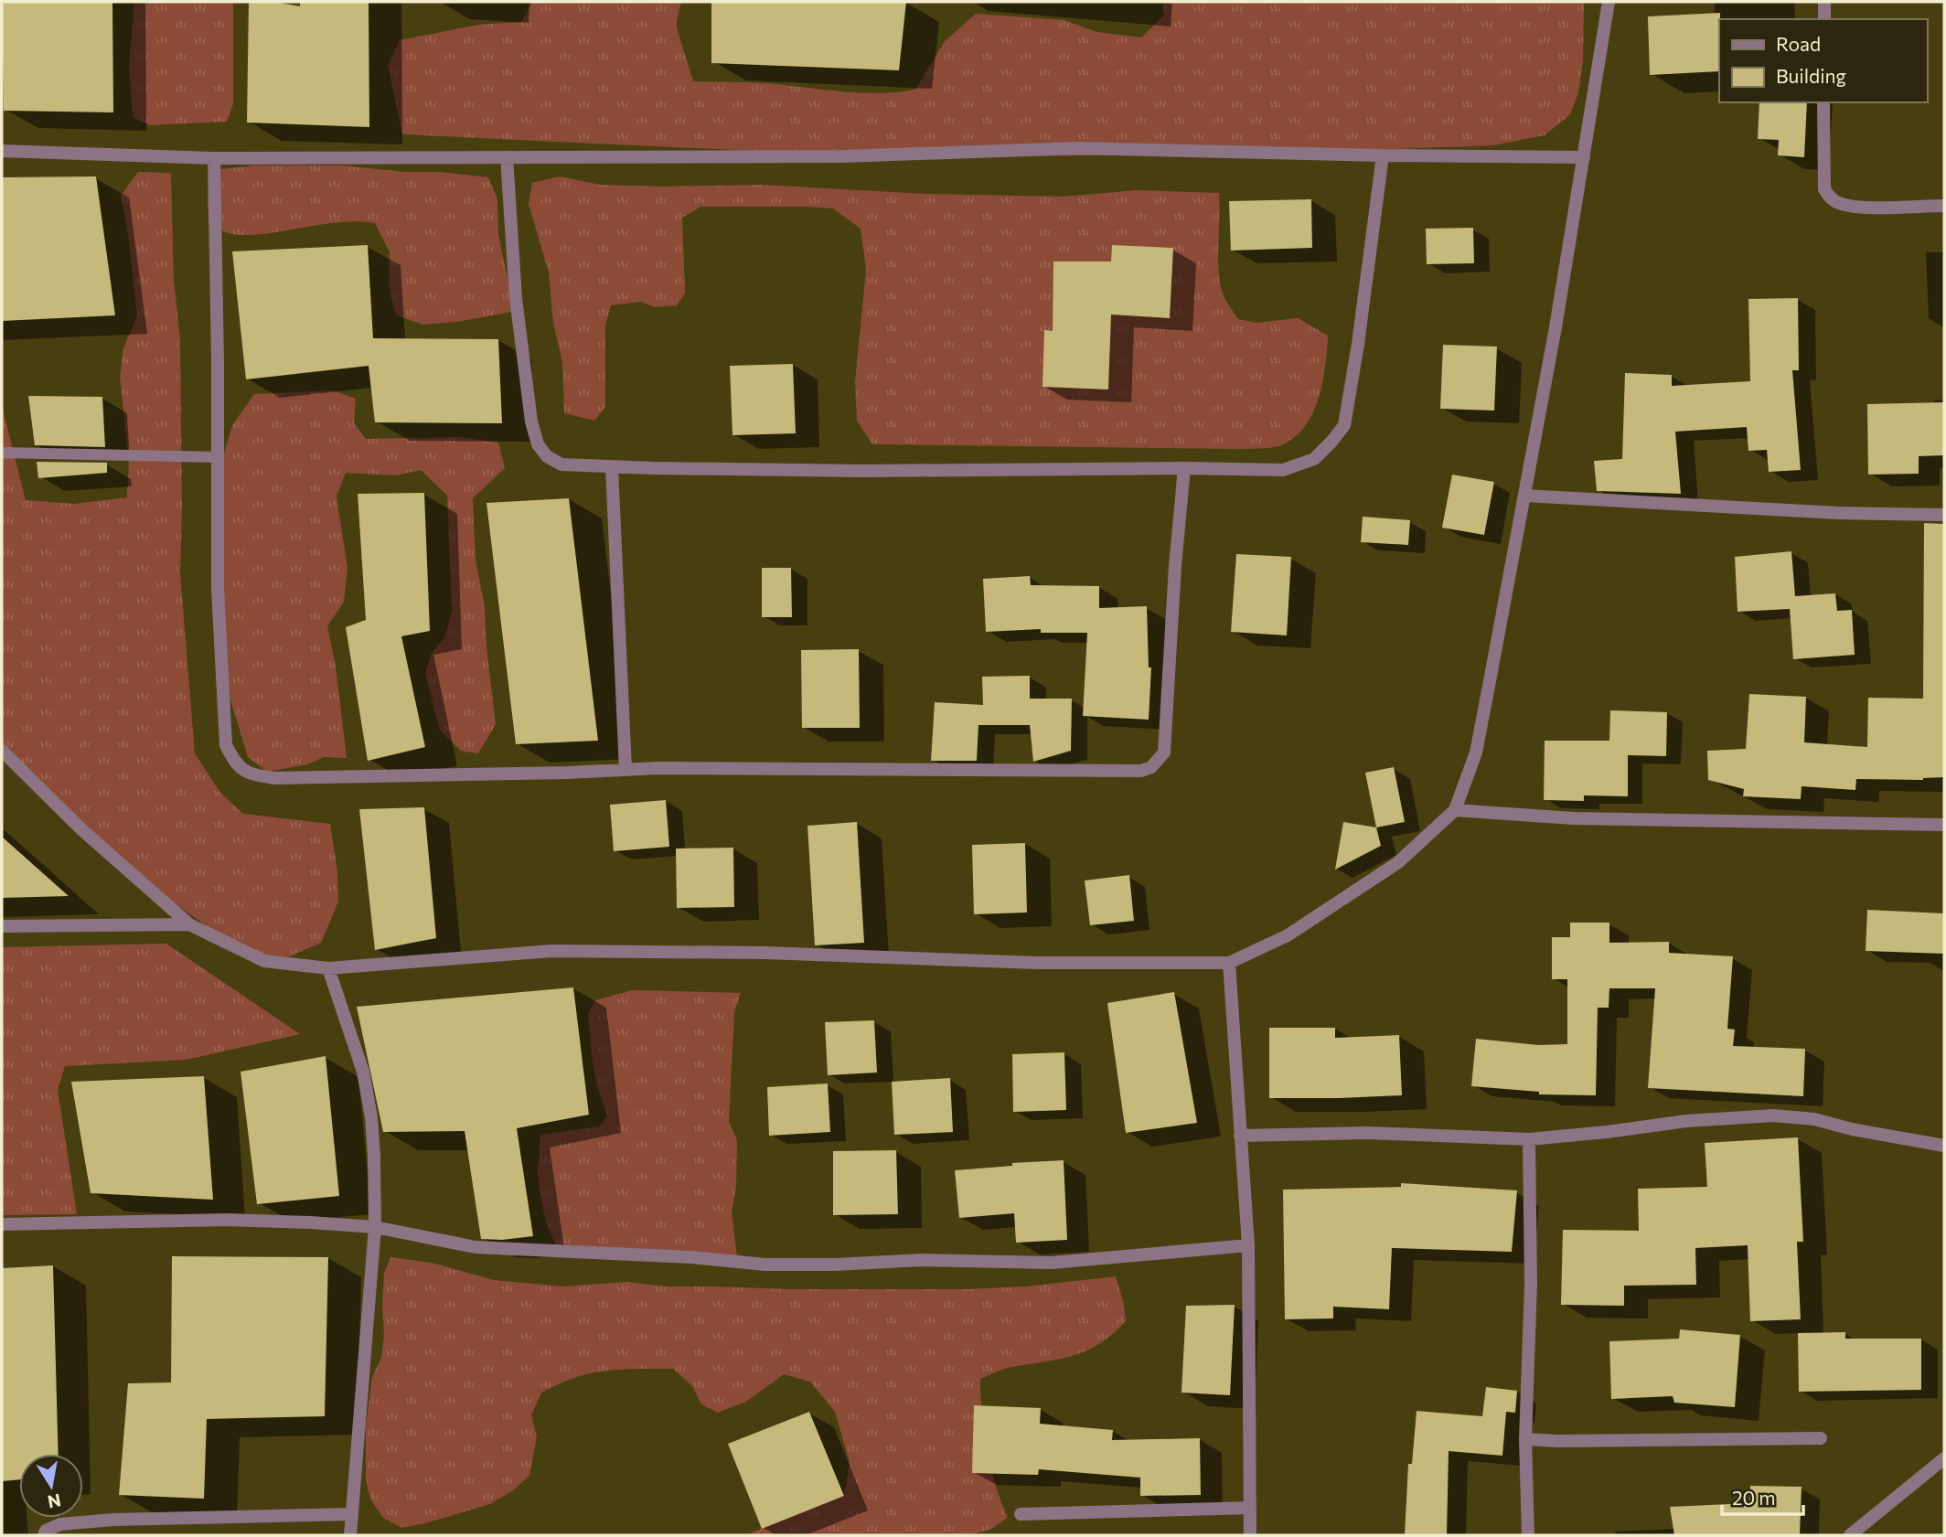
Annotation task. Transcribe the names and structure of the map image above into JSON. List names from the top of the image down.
{
  "legend": ["Road", "Building"],
  "scale_bar": "20 m",
  "north": "bottom"
}
